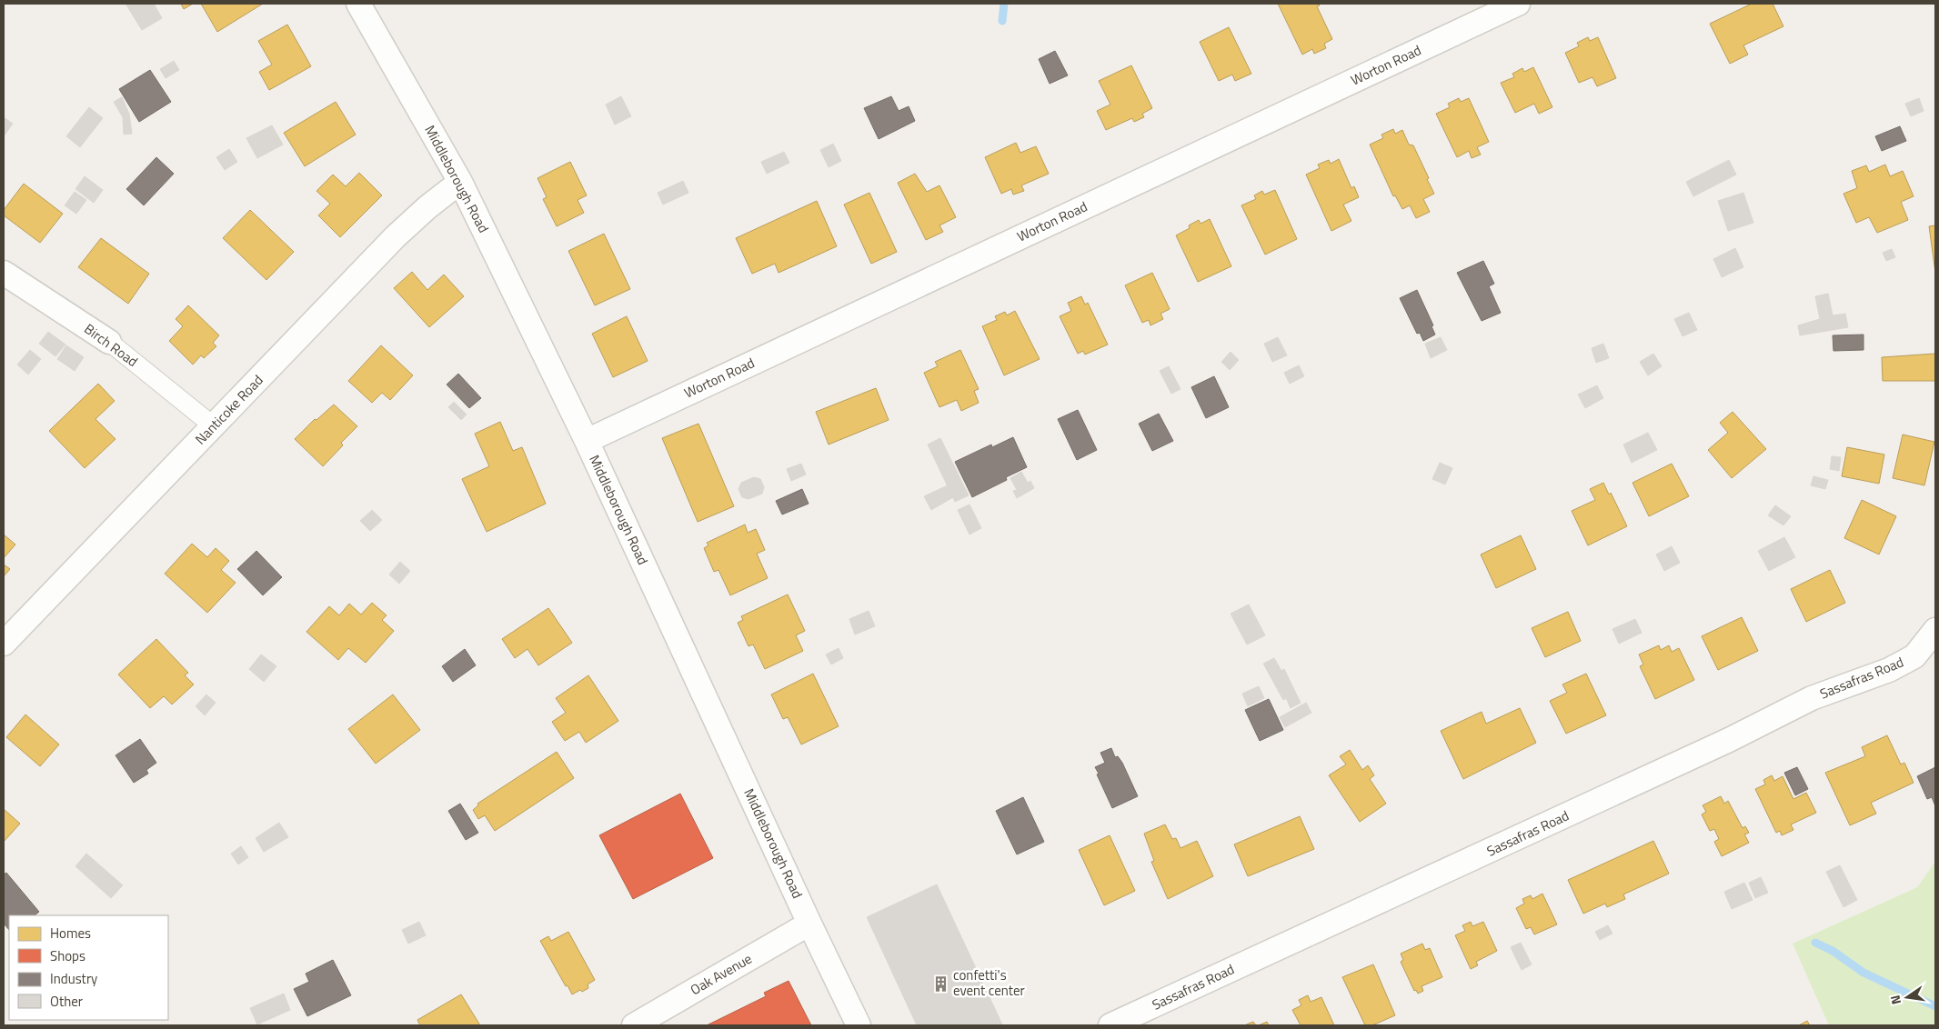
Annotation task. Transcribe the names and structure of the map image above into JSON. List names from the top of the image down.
{
  "streets": {
    "street": [
      "Worton Road",
      "Middleborough Road",
      "Birch Road",
      "Nanticoke Road",
      "Sassafras Road",
      "Oak Avenue"
    ]
  },
  "crossings": [
    ["Worton Road", "Middleborough Road"],
    ["Middleborough Road", "Nanticoke Road"],
    ["Middleborough Road", "Oak Avenue"],
    ["Birch Road", "Nanticoke Road"]
  ],
  "places": {
    "building": ["confetti's event center"]
  },
  "legend": [
    "Homes",
    "Shops",
    "Industry",
    "Other"
  ],
  "north": "left"
}
